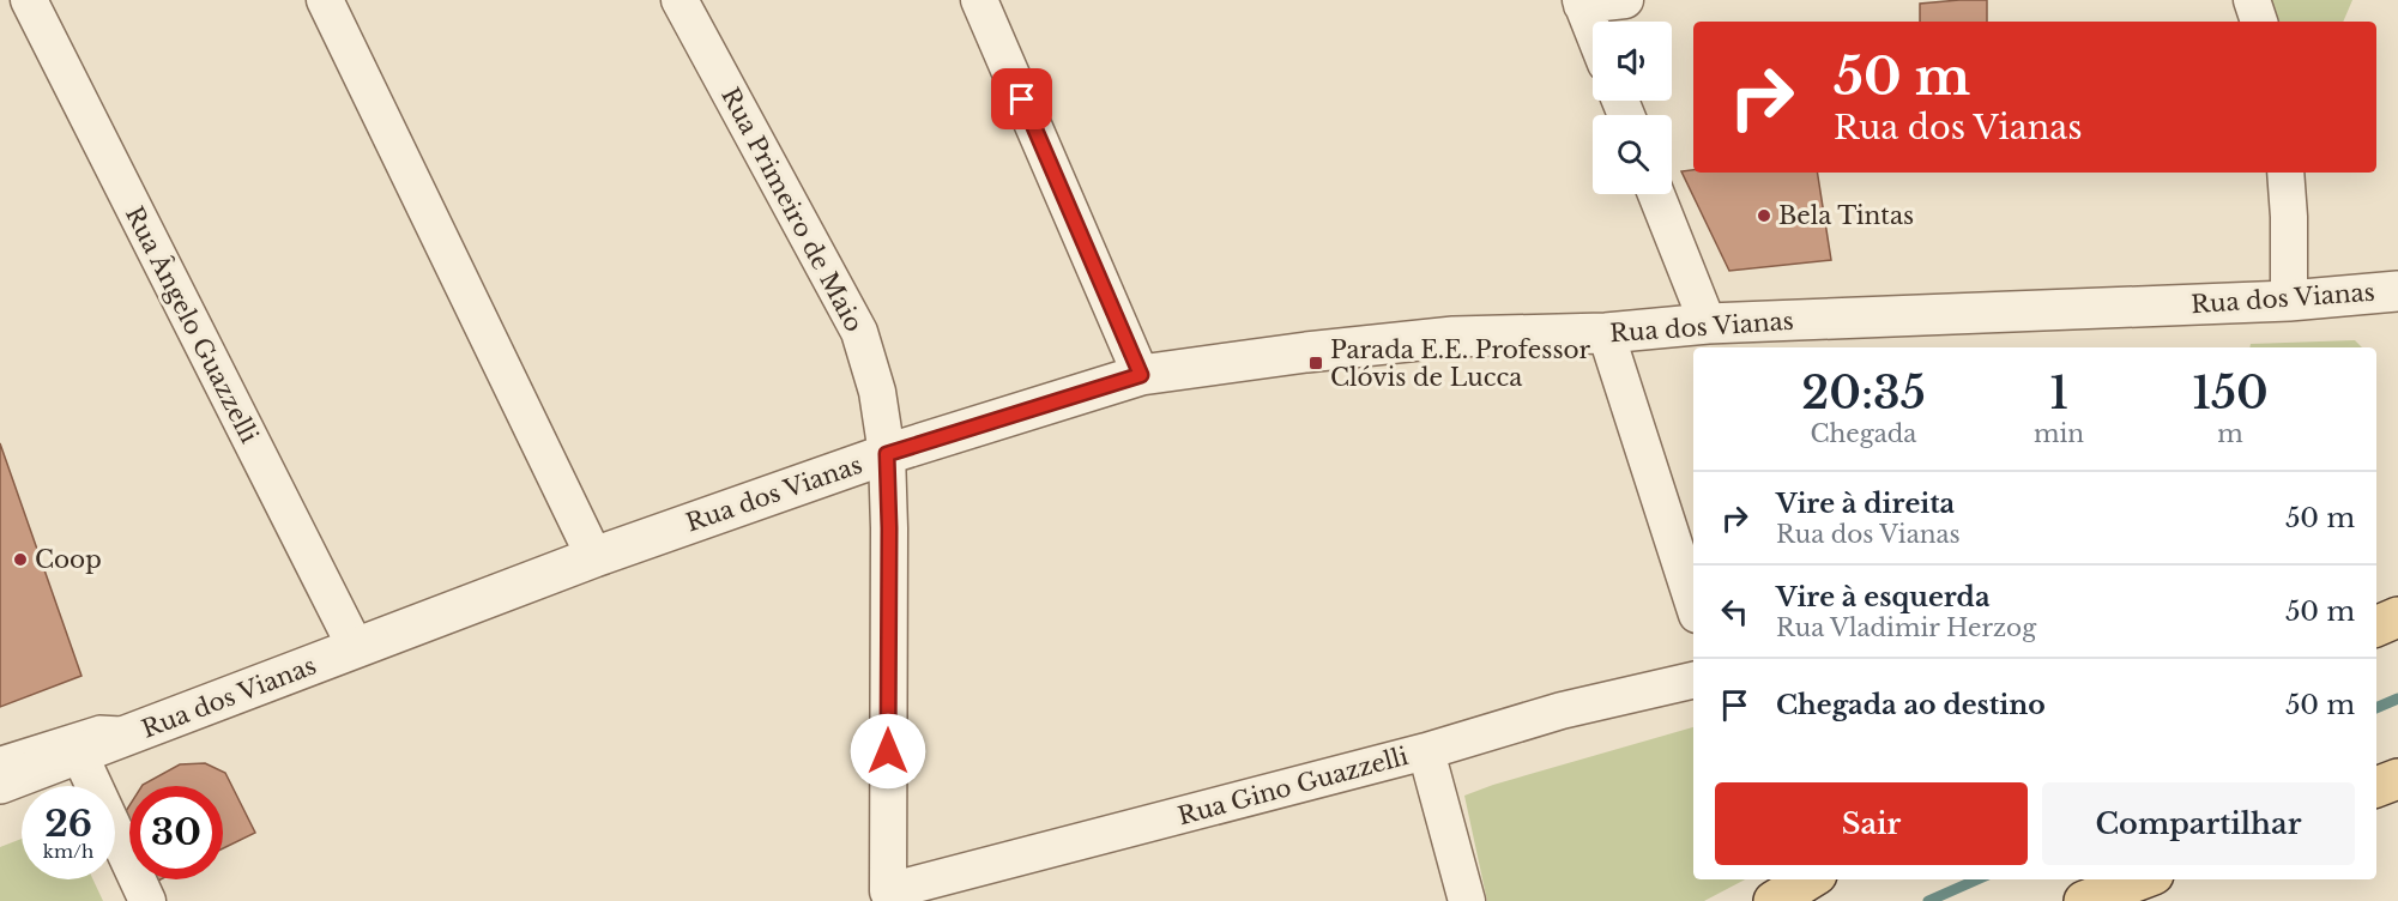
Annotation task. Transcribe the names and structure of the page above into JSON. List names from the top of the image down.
{
  "streets": {
    "street": [
      "Rua Primeiro de Maio",
      "Rua dos Vianas",
      "Rua Ângelo Guazzelli",
      "Rua Gino Guazzelli"
    ]
  },
  "crossings": [
    ["Rua Primeiro de Maio", "Rua dos Vianas"],
    ["Rua Primeiro de Maio", "Rua Gino Guazzelli"],
    ["Rua dos Vianas", "Rua Ângelo Guazzelli"]
  ],
  "places": {
    "other": ["Bela Tintas", "Coop"],
    "transit": ["Parada E.E. Professor Clóvis de Lucca"]
  },
  "page": {
    "turn": ["50 m", "Rua dos Vianas"],
    "eta": [
      "20:35",
      "Chegada",
      "1",
      "min",
      "150",
      "m"
    ],
    "list": [
      {
        "name": "Vire à direita",
        "note": "Rua dos Vianas",
        "value": "50 m"
      },
      {
        "name": "Vire à esquerda",
        "note": "Rua Vladimir Herzog",
        "value": "50 m"
      },
      {
        "name": "Chegada ao destino",
        "value": "50 m"
      }
    ],
    "buttons": ["Sair", "Compartilhar"],
    "speed": "26 km/h",
    "limit": "30"
  }
}
